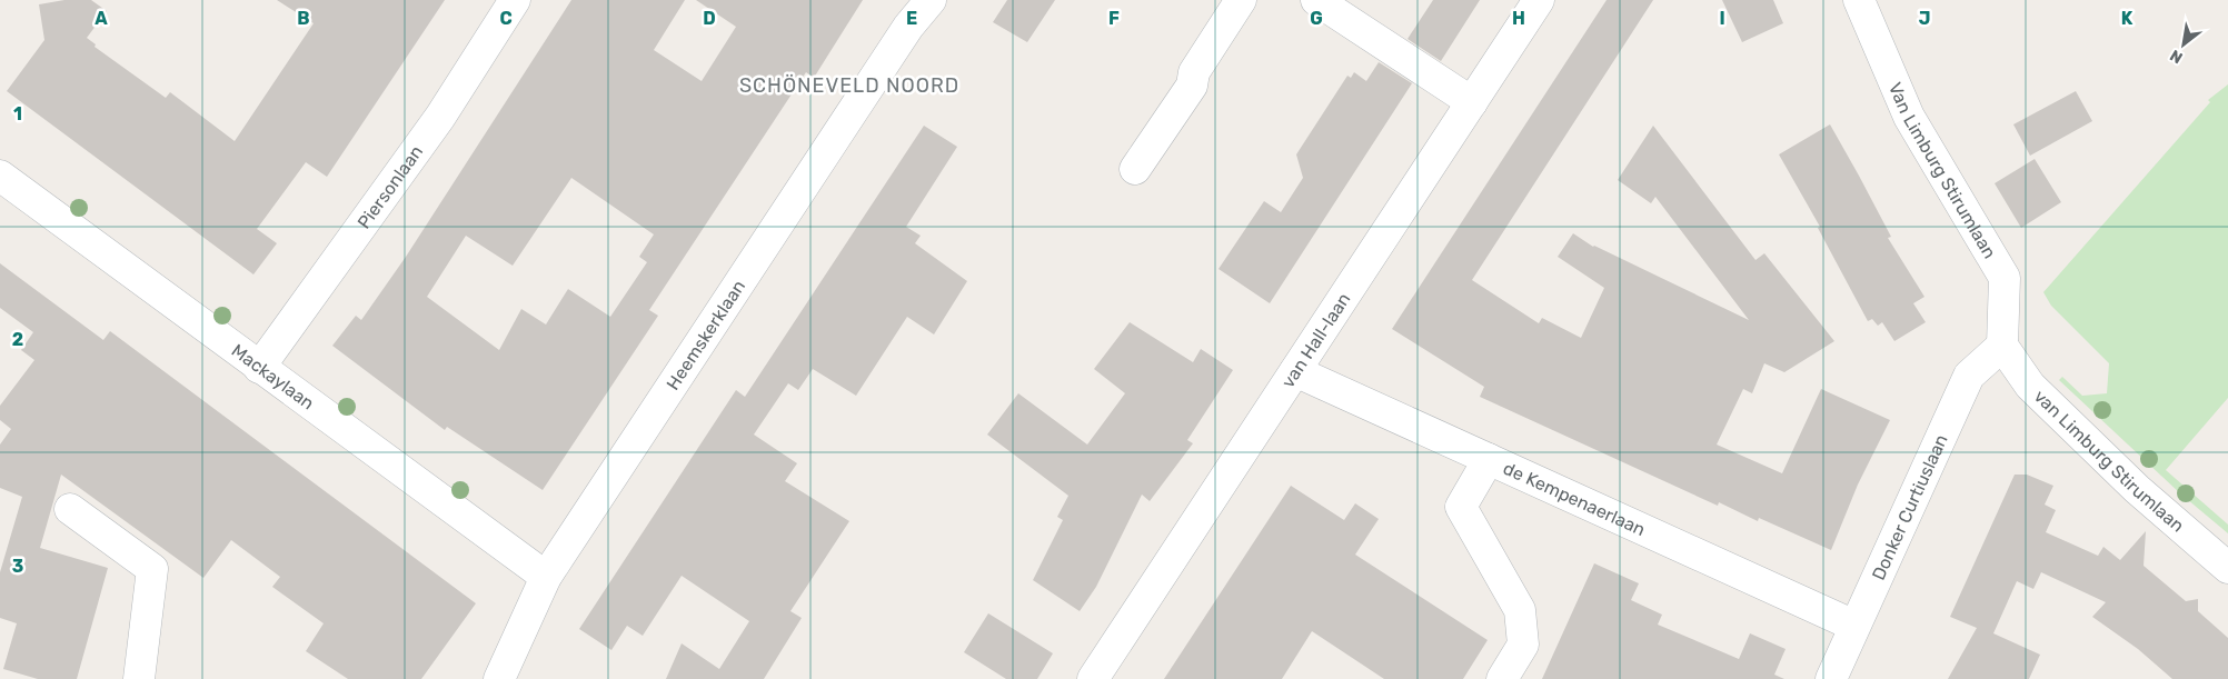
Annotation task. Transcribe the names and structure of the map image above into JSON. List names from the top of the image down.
{
  "streets": {
    "street": [
      "Van Limburg Stirumlaan",
      "Piersonlaan",
      "Heemskerklaan",
      "van Hall-laan",
      "Mackaylaan",
      "van Limburg Stirumlaan",
      "de Kempenaerlaan",
      "Donker Curtiuslaan"
    ]
  },
  "crossings": [
    ["Van Limburg Stirumlaan", "van Limburg Stirumlaan"],
    ["Van Limburg Stirumlaan", "Donker Curtiuslaan"],
    ["Piersonlaan", "Mackaylaan"],
    ["Heemskerklaan", "Mackaylaan"],
    ["van Hall-laan", "de Kempenaerlaan"],
    ["van Limburg Stirumlaan", "Donker Curtiuslaan"],
    ["de Kempenaerlaan", "Donker Curtiuslaan"]
  ],
  "districts": ["SCHÖNEVELD NOORD"],
  "north": "bottom left",
  "grid": {
    "columns": [
      "A",
      "B",
      "C",
      "D",
      "E",
      "F",
      "G",
      "H",
      "I",
      "J",
      "K"
    ],
    "rows": ["1", "2", "3"]
  }
}
